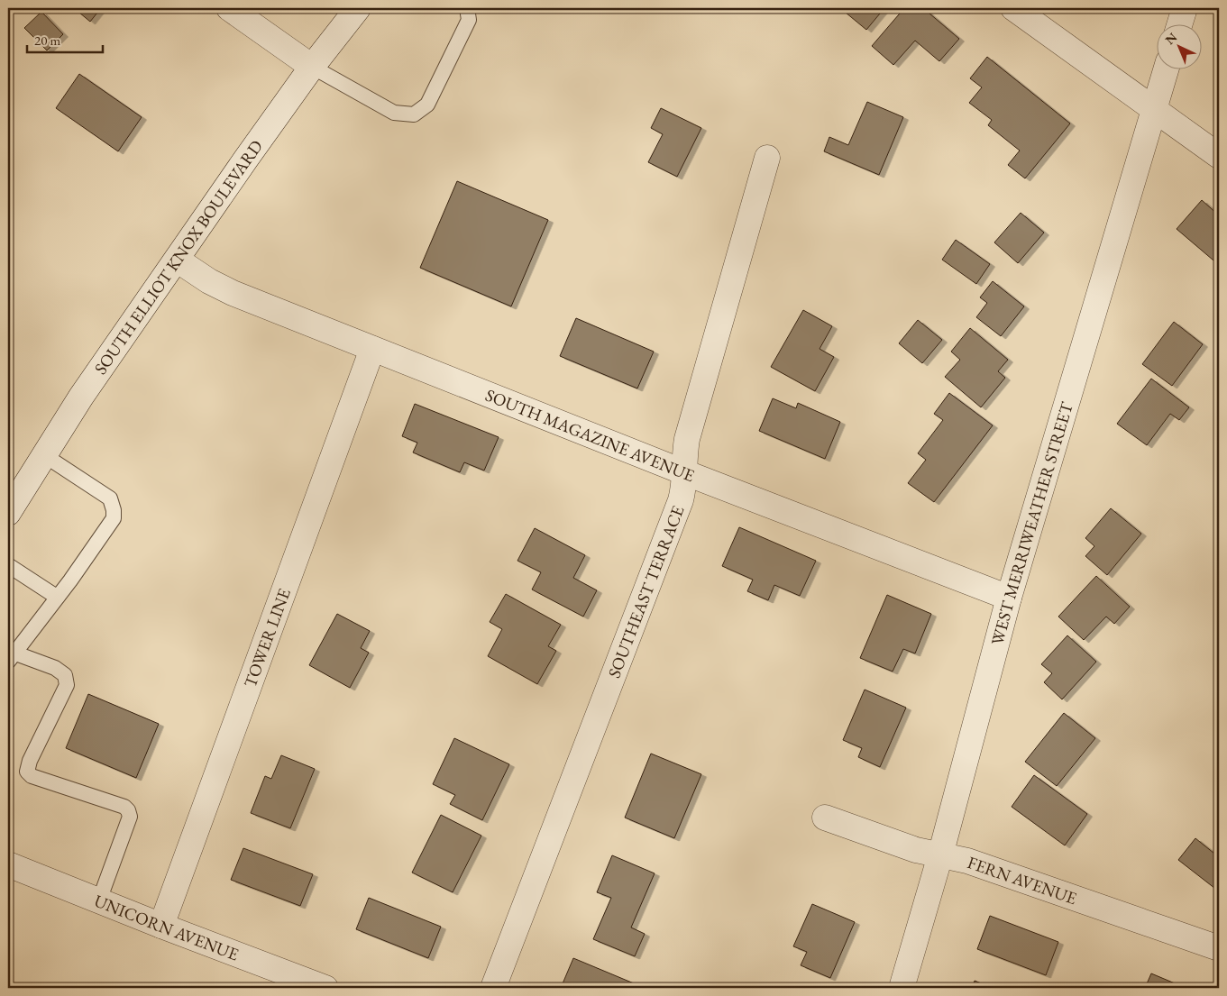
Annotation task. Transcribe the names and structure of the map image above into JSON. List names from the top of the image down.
{
  "streets": {
    "street": [
      "SOUTH ELLIOT KNOX BOULEVARD",
      "SOUTH MAGAZINE AVENUE",
      "WEST MERRIWEATHER STREET",
      "SOUTHEAST TERRACE",
      "TOWER LINE",
      "FERN AVENUE",
      "UNICORN AVENUE"
    ]
  },
  "crossings": [
    ["SOUTH ELLIOT KNOX BOULEVARD", "SOUTH MAGAZINE AVENUE"],
    ["SOUTH MAGAZINE AVENUE", "WEST MERRIWEATHER STREET"],
    ["SOUTH MAGAZINE AVENUE", "SOUTHEAST TERRACE"],
    ["SOUTH MAGAZINE AVENUE", "TOWER LINE"],
    ["WEST MERRIWEATHER STREET", "FERN AVENUE"],
    ["TOWER LINE", "UNICORN AVENUE"]
  ],
  "scale_bar": "20 m",
  "north": "top left"
}
